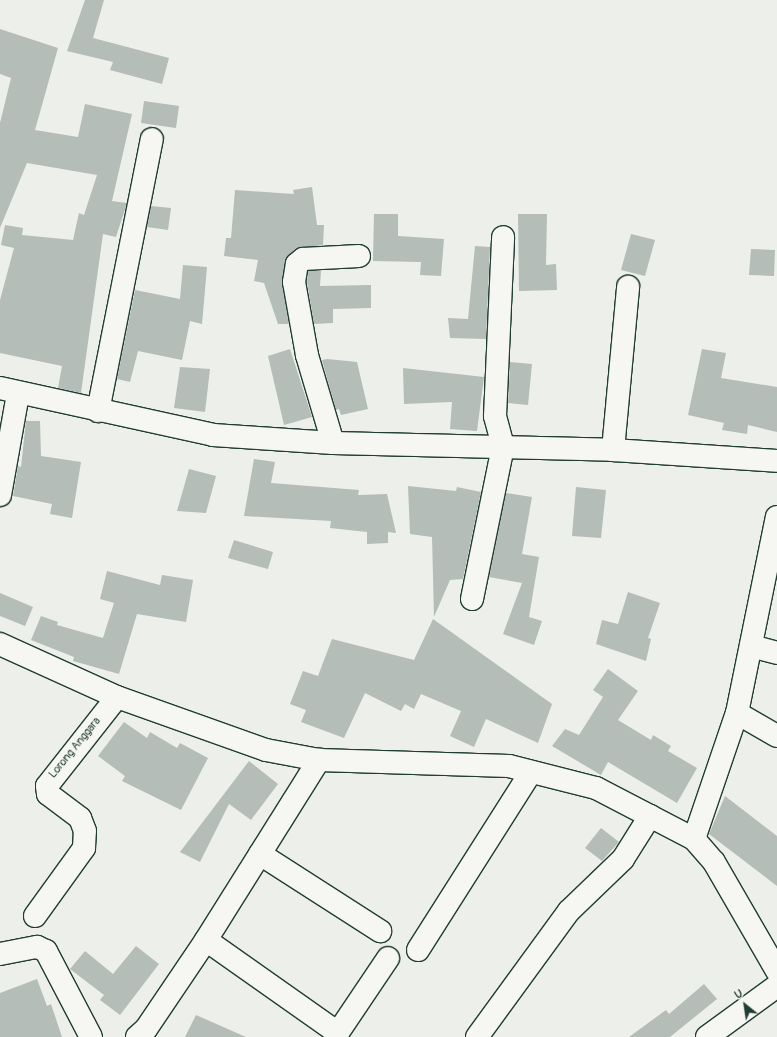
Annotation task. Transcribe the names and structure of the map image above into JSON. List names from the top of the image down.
{
  "streets": {
    "street": ["Lorong Anggara"]
  },
  "north": "top left"
}
